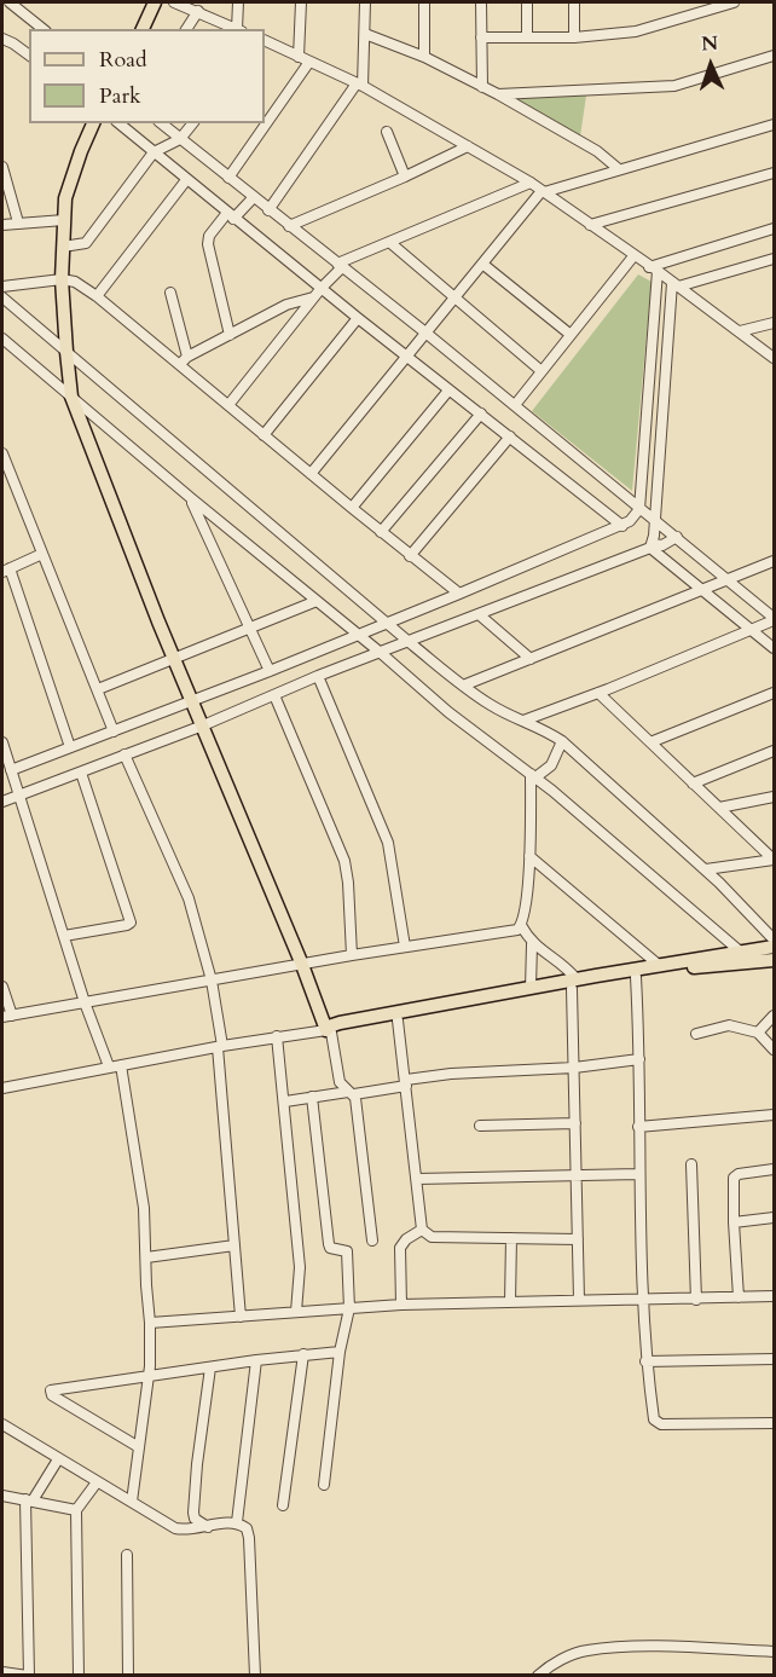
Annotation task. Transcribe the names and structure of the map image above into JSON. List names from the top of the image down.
{
  "legend": ["Road", "Park"],
  "north": "top"
}
